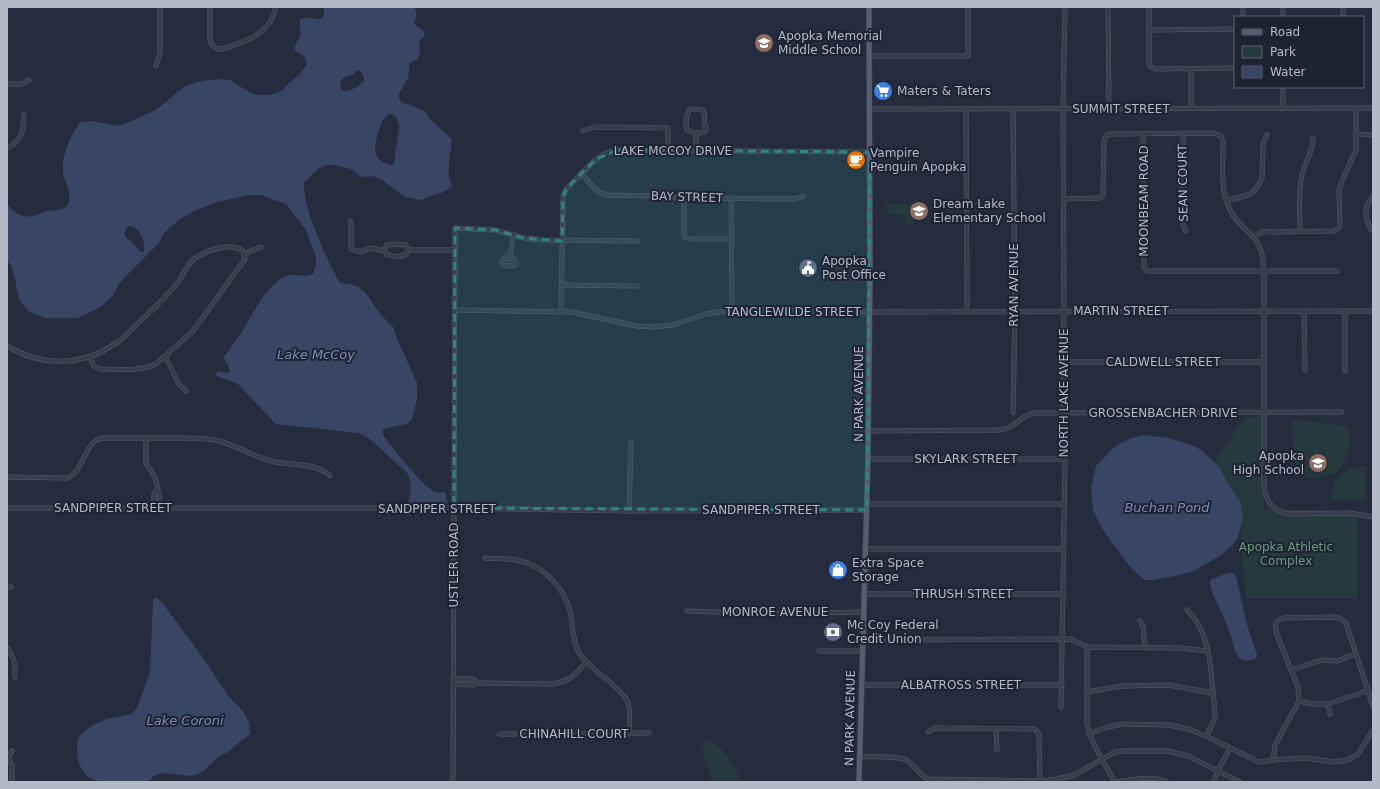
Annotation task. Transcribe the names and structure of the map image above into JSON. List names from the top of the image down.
{
  "streets": {
    "main road": ["N PARK AVENUE"],
    "street": [
      "SUMMIT STREET",
      "LAKE MCCOY DRIVE",
      "SEAN COURT",
      "BAY STREET",
      "MOONBEAM ROAD",
      "RYAN AVENUE",
      "MARTIN STREET",
      "TANGLEWILDE STREET",
      "CALDWELL STREET",
      "NORTH LAKE AVENUE",
      "GROSSENBACHER DRIVE",
      "SKYLARK STREET",
      "SANDPIPER STREET",
      "USTLER ROAD",
      "THRUSH STREET",
      "MONROE AVENUE",
      "ALBATROSS STREET",
      "CHINAHILL COURT"
    ]
  },
  "crossings": [
    ["SUMMIT STREET", "RYAN AVENUE"],
    ["SUMMIT STREET", "NORTH LAKE AVENUE"],
    ["SUMMIT STREET", "N PARK AVENUE"],
    ["LAKE MCCOY DRIVE", "BAY STREET"],
    ["LAKE MCCOY DRIVE", "TANGLEWILDE STREET"],
    ["LAKE MCCOY DRIVE", "N PARK AVENUE"],
    ["RYAN AVENUE", "MARTIN STREET"],
    ["MARTIN STREET", "TANGLEWILDE STREET"],
    ["MARTIN STREET", "NORTH LAKE AVENUE"],
    ["MARTIN STREET", "N PARK AVENUE"],
    ["TANGLEWILDE STREET", "N PARK AVENUE"],
    ["TANGLEWILDE STREET", "USTLER ROAD"],
    ["CALDWELL STREET", "NORTH LAKE AVENUE"],
    ["NORTH LAKE AVENUE", "GROSSENBACHER DRIVE"],
    ["NORTH LAKE AVENUE", "SKYLARK STREET"],
    ["NORTH LAKE AVENUE", "THRUSH STREET"],
    ["NORTH LAKE AVENUE", "ALBATROSS STREET"],
    ["N PARK AVENUE", "GROSSENBACHER DRIVE"],
    ["N PARK AVENUE", "SKYLARK STREET"],
    ["N PARK AVENUE", "SANDPIPER STREET"],
    ["N PARK AVENUE", "THRUSH STREET"],
    ["N PARK AVENUE", "MONROE AVENUE"],
    ["N PARK AVENUE", "ALBATROSS STREET"],
    ["SANDPIPER STREET", "USTLER ROAD"]
  ],
  "water": ["Lake McCoy", "Buchan Pond", "Lake Coroni"],
  "parks": ["Apopka Athletic Complex"],
  "places": {
    "school or university": ["Apopka Memorial Middle School", "Dream Lake Elementary School", "Apopka High School"],
    "supermarket": ["Maters & Taters"],
    "cafe": ["Vampire Penguin Apopka"],
    "public building": ["Apopka Post Office"],
    "shop": ["Extra Space Storage"],
    "bank": ["Mc Coy Federal Credit Union"]
  },
  "legend": ["Road", "Park", "Water"]
}
